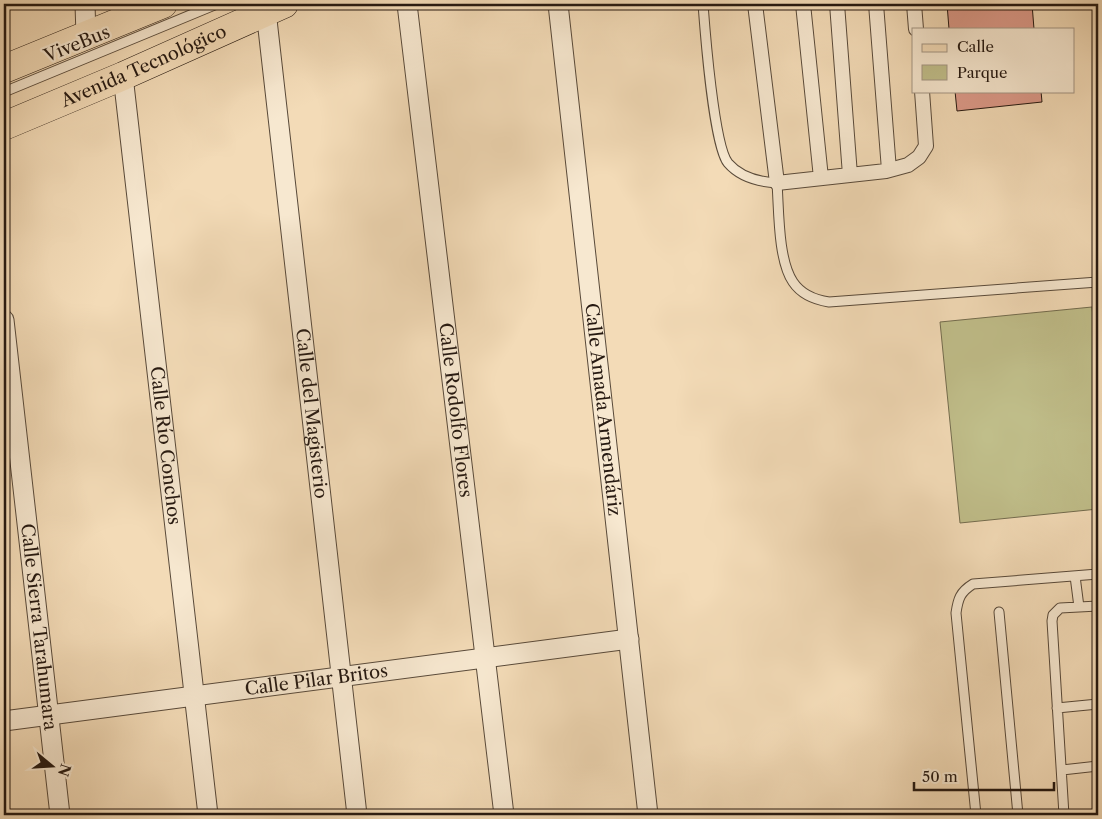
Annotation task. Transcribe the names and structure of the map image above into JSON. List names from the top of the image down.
{
  "streets": {
    "main road": ["Avenida Tecnológico"],
    "street": [
      "Calle Rodolfo Flores",
      "Calle Amada Armendáriz",
      "Calle del Magisterio",
      "Calle Río Conchos",
      "Calle Sierra Tarahumara",
      "Calle Pilar Britos"
    ],
    "lane": ["ViveBus"]
  },
  "crossings": [
    ["Avenida Tecnológico", "Calle del Magisterio"],
    ["Avenida Tecnológico", "Calle Río Conchos"],
    ["Calle Rodolfo Flores", "Calle Pilar Britos"],
    ["Calle Amada Armendáriz", "Calle Pilar Britos"],
    ["Calle del Magisterio", "Calle Pilar Britos"],
    ["Calle Río Conchos", "Calle Pilar Britos"],
    ["Calle Sierra Tarahumara", "Calle Pilar Britos"]
  ],
  "legend": ["Calle", "Parque"],
  "scale_bar": "50 m",
  "north": "right"
}
